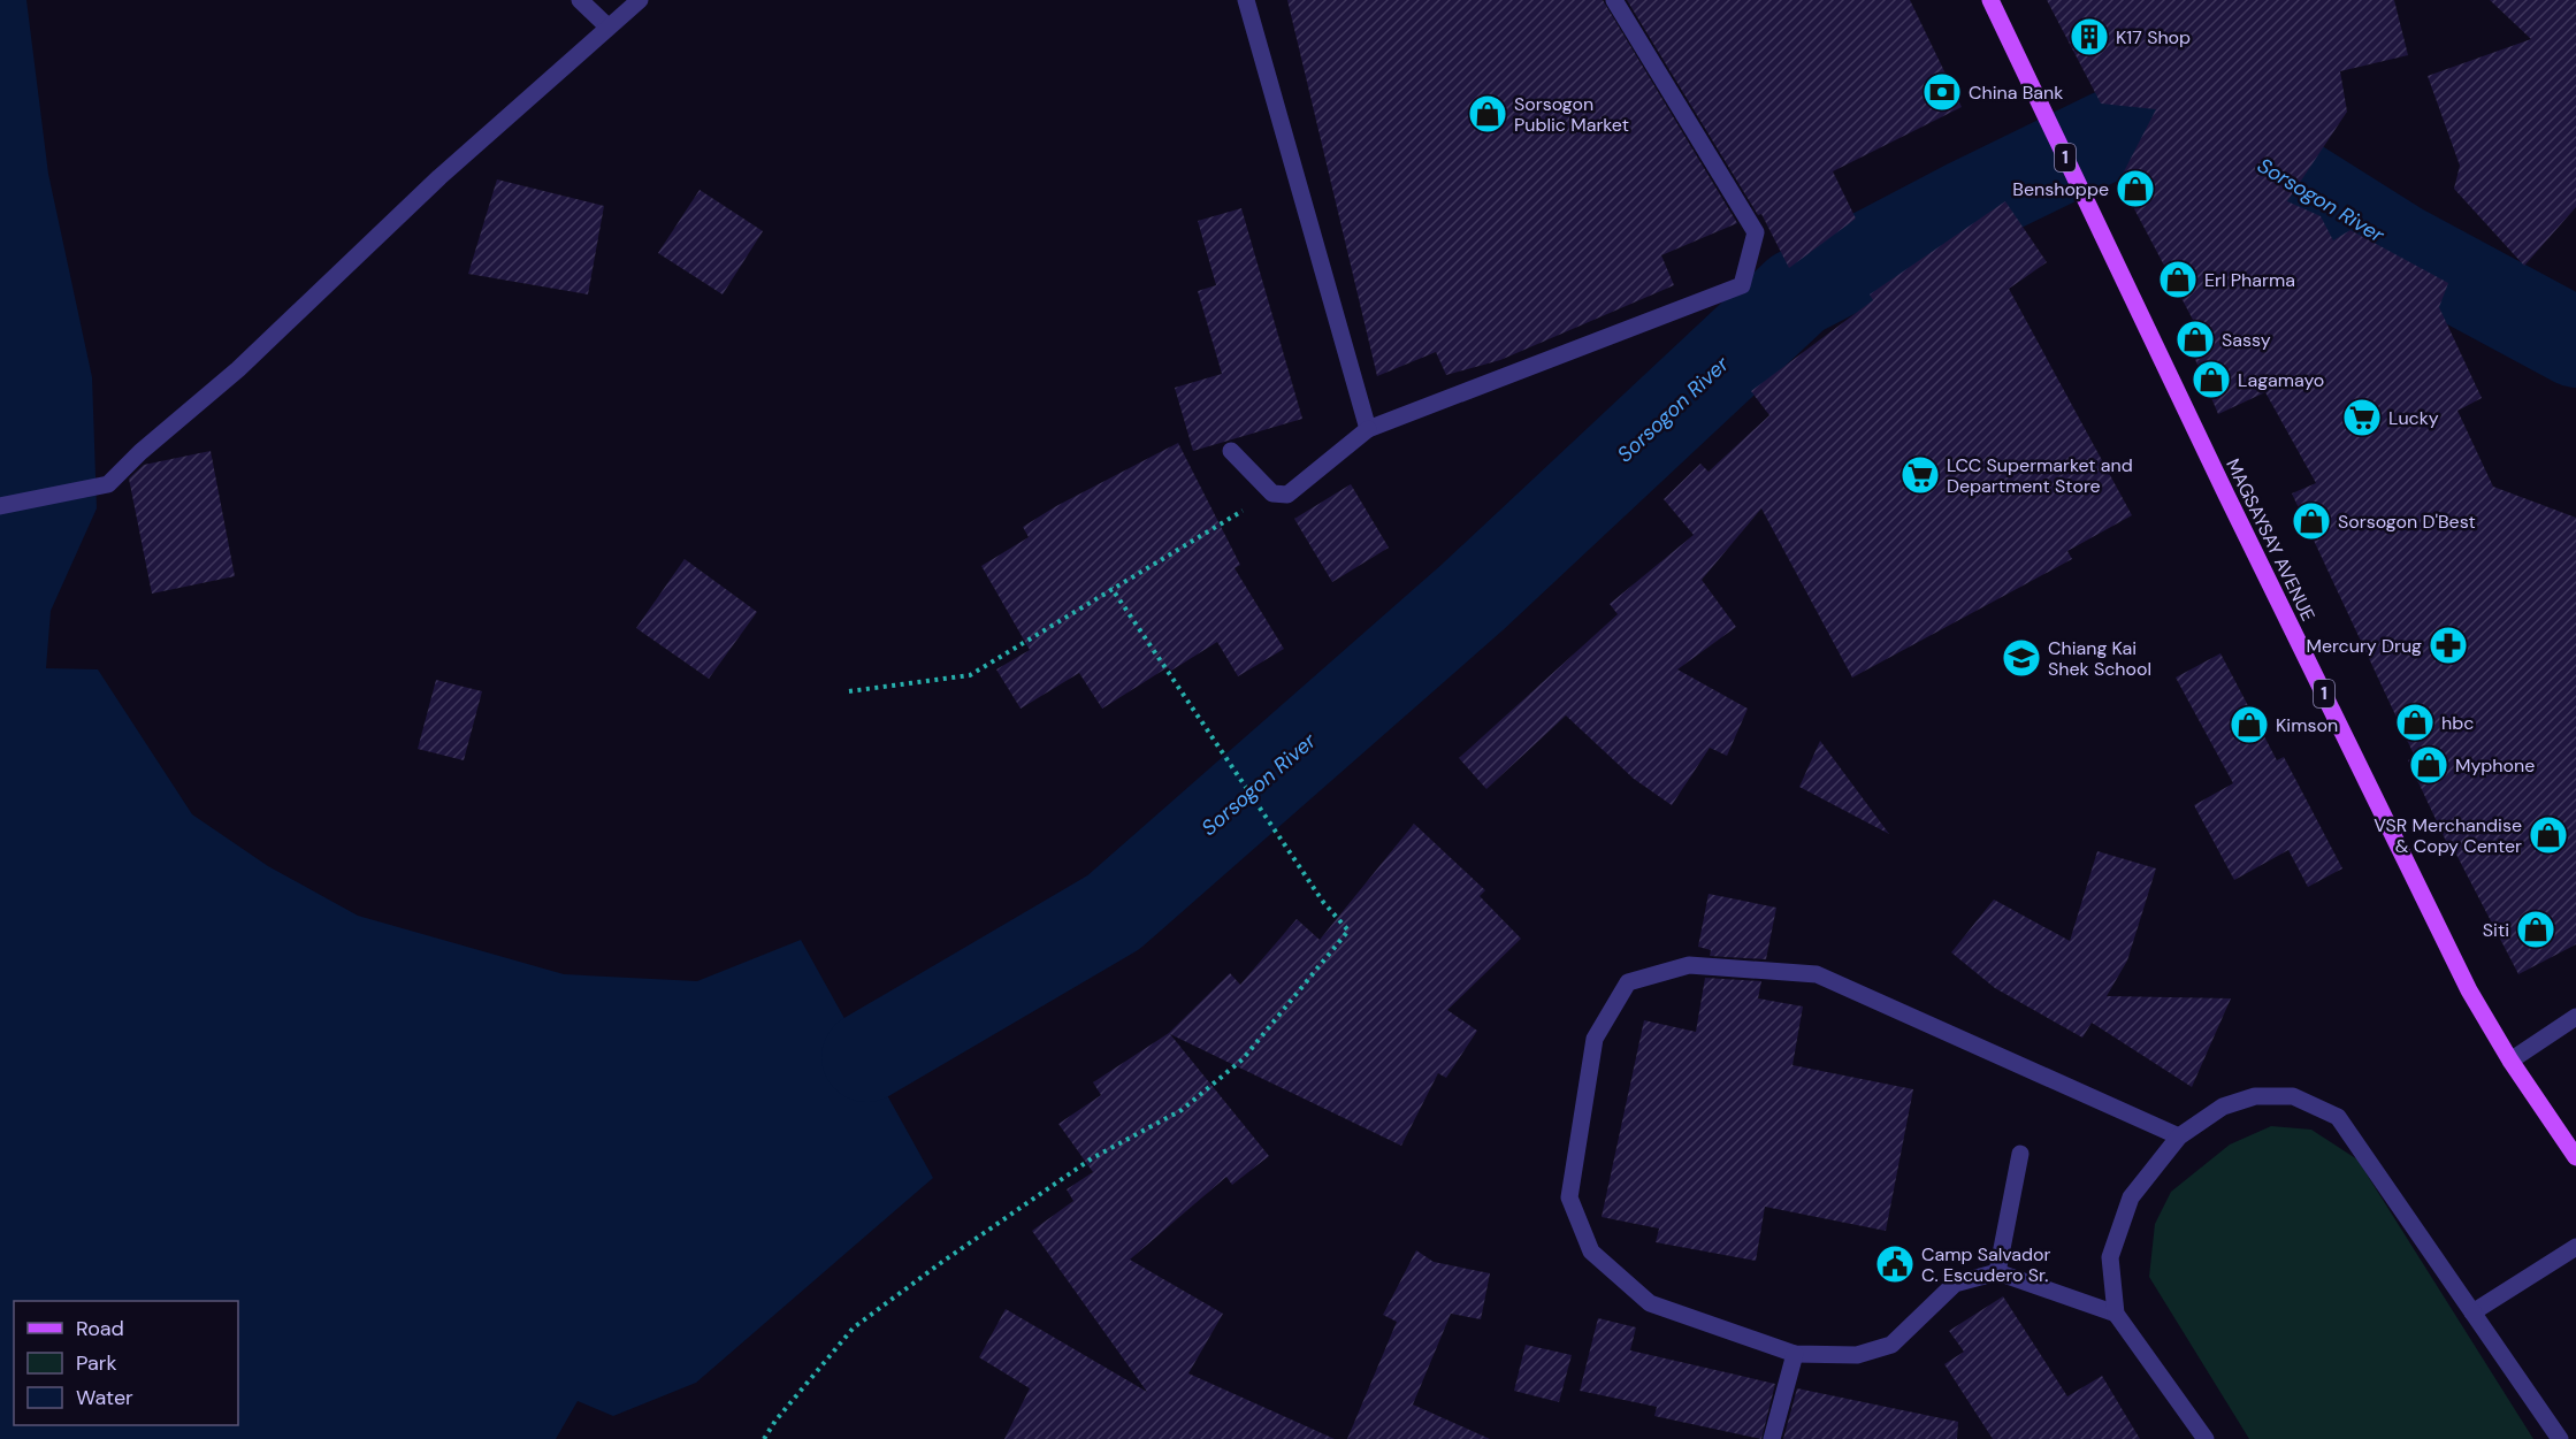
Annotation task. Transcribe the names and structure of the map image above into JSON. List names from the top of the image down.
{
  "streets": {
    "main road": ["1", "MAGSAYSAY AVENUE"]
  },
  "water": ["Sorsogon River"],
  "places": {
    "building": ["K17 Shop"],
    "bank": ["China Bank"],
    "shop": [
      "Sorsogon Public Market",
      "Benshoppe",
      "Erl Pharma",
      "Sassy",
      "Lagamayo",
      "Sorsogon D'Best",
      "hbc",
      "Kimson",
      "Myphone",
      "VSR Merchandise & Copy Center",
      "Siti"
    ],
    "supermarket": ["Lucky", "LCC Supermarket and Department Store"],
    "pharmacy": ["Mercury Drug"],
    "school or university": ["Chiang Kai Shek School"],
    "public building": ["Camp Salvador C. Escudero Sr."]
  },
  "legend": ["Road", "Park", "Water"]
}
